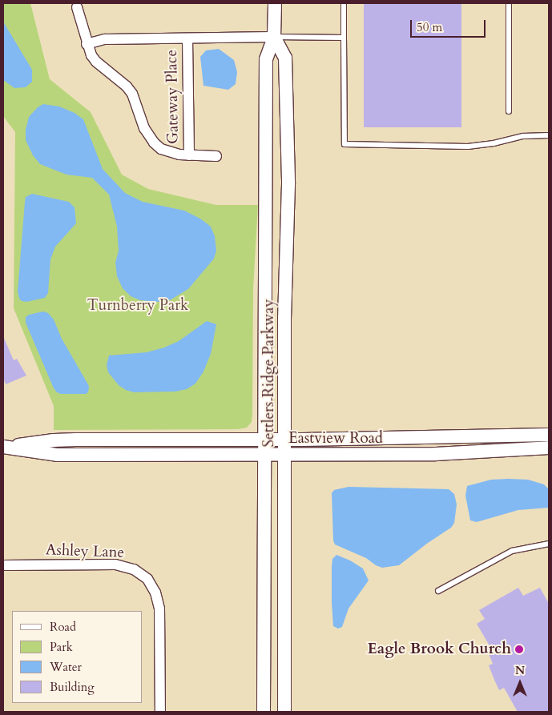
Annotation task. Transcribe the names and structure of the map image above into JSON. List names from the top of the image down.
{
  "streets": {
    "street": [
      "Gateway Place",
      "Settlers Ridge Parkway",
      "Eastview Road",
      "Ashley Lane"
    ]
  },
  "crossings": [
    ["Gateway Place", "Settlers Ridge Parkway"],
    ["Settlers Ridge Parkway", "Eastview Road"]
  ],
  "parks": ["Turnberry Park"],
  "places": ["Eagle Brook Church"],
  "legend": [
    "Road",
    "Park",
    "Water",
    "Building"
  ],
  "scale_bar": "50 m",
  "north": "top"
}
